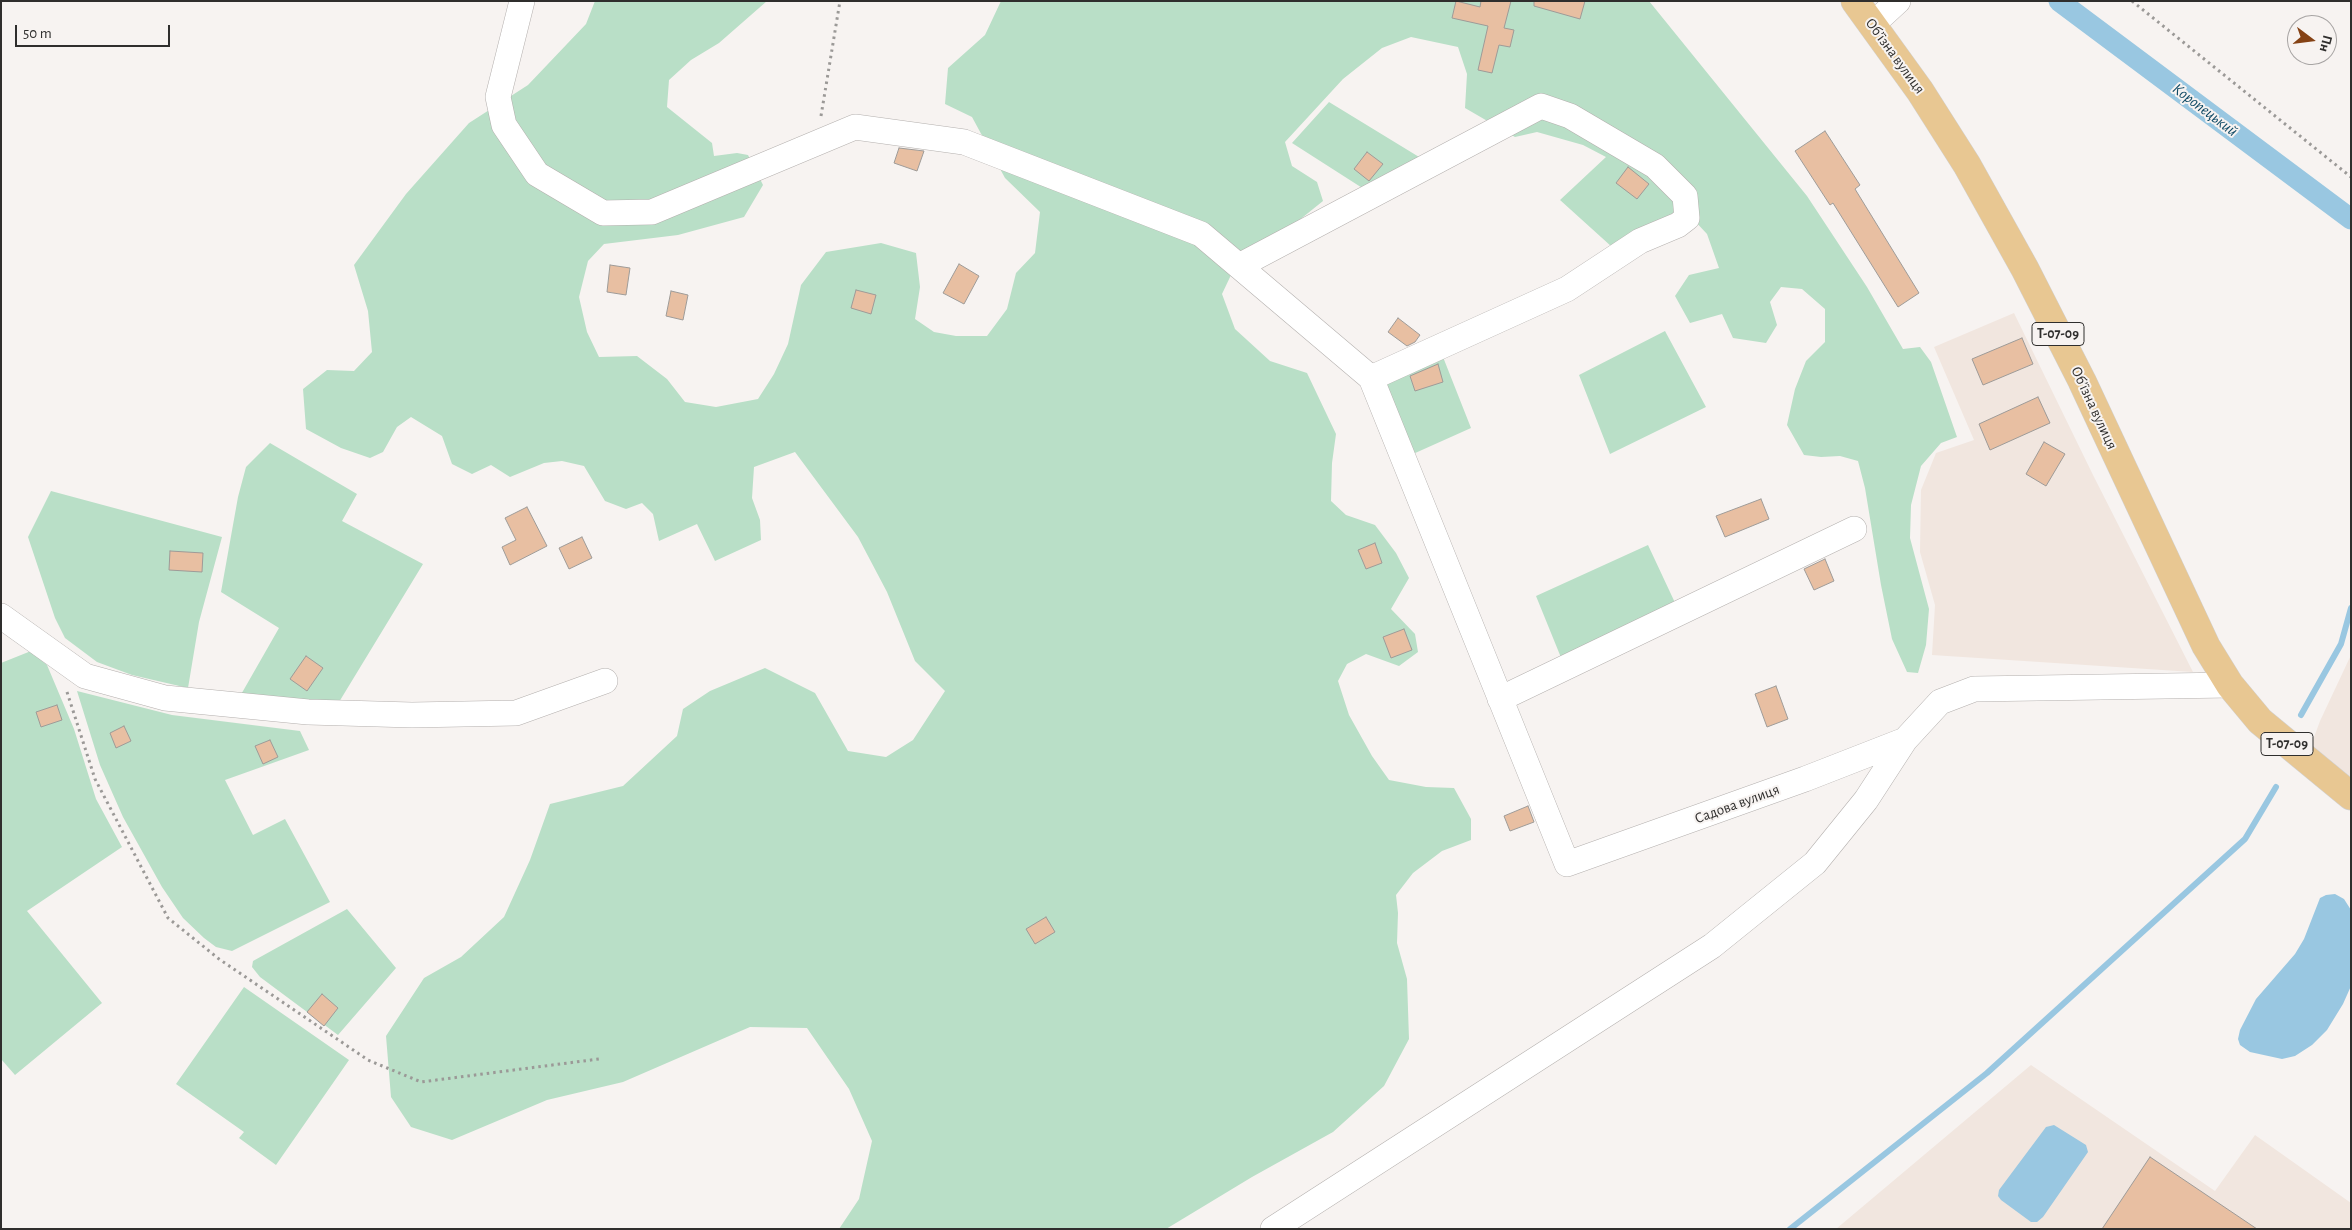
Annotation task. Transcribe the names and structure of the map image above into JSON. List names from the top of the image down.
{
  "streets": {
    "main road": ["Обʼїзна вулиця", "Т-07-09"],
    "street": ["Садова вулиця"]
  },
  "water": ["Коропецький"],
  "scale_bar": "50 m",
  "north": "right"
}
